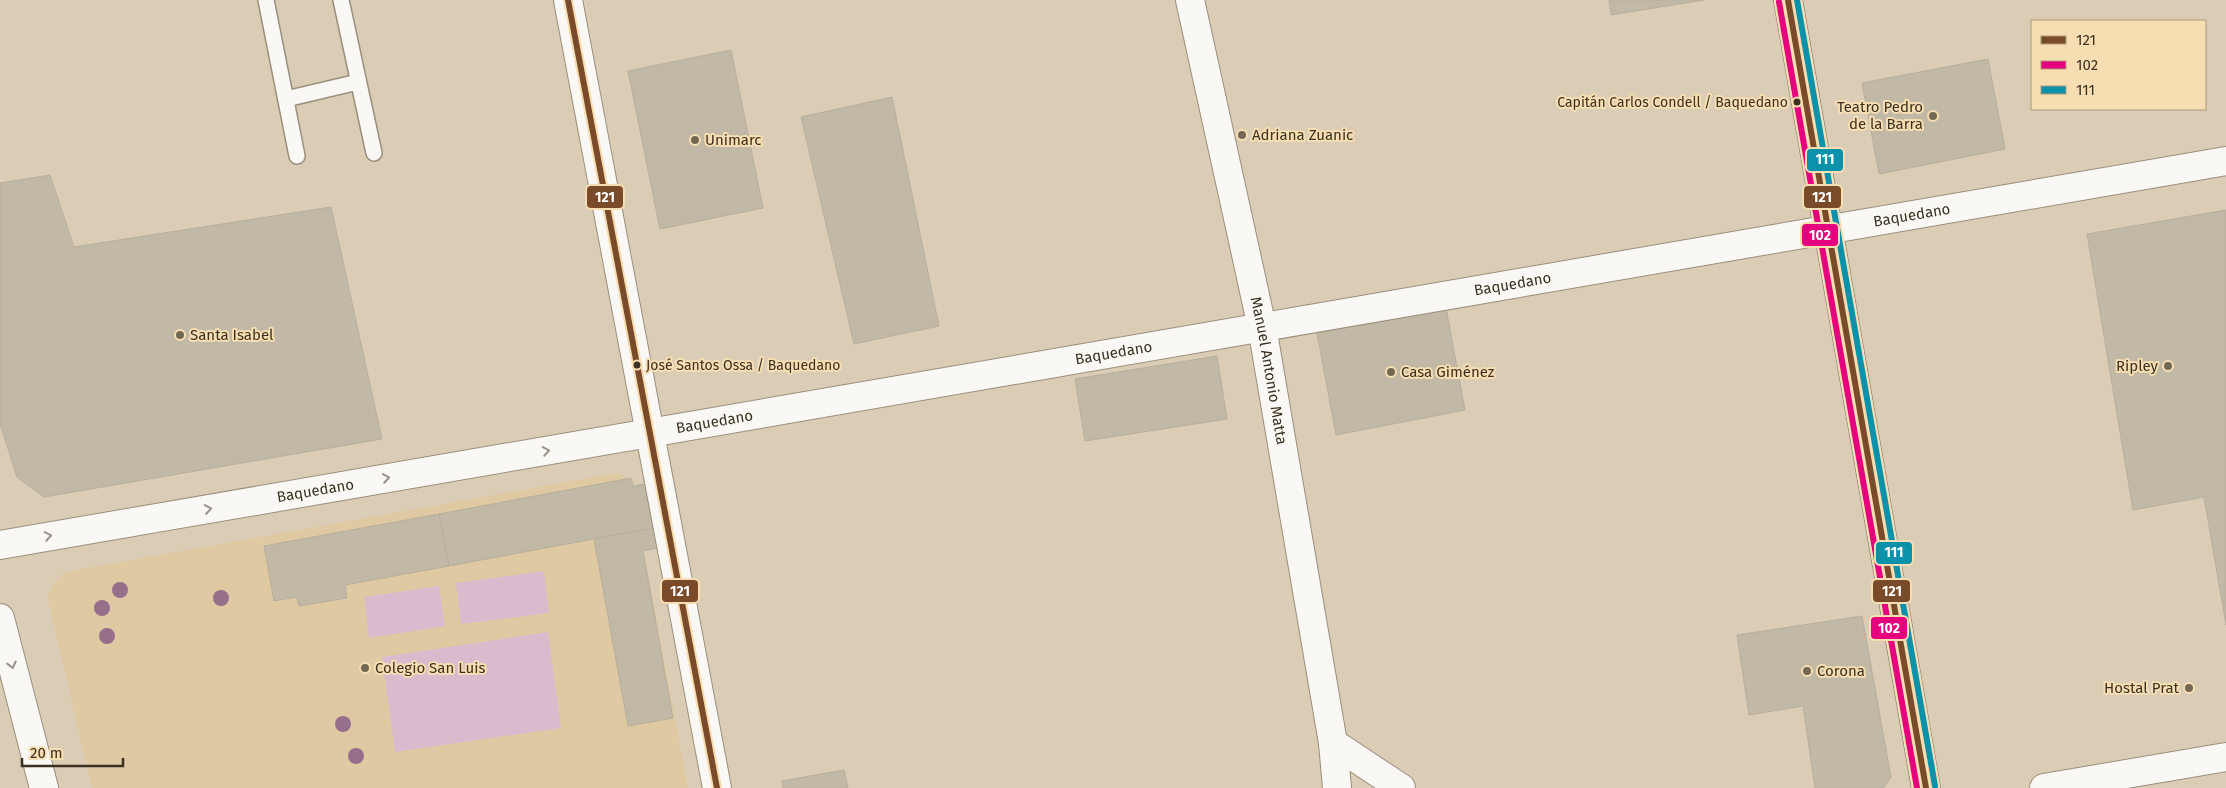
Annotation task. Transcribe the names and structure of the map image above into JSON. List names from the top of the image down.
{
  "streets": {
    "street": ["Baquedano", "Manuel Antonio Matta"]
  },
  "crossings": [
    ["Baquedano", "Manuel Antonio Matta"]
  ],
  "places": [
    "Capitán Carlos Condell / Baquedano",
    "Teatro Pedro de la Barra",
    "Adriana Zuanic",
    "Unimarc",
    "Santa Isabel",
    "José Santos Ossa / Baquedano",
    "Ripley",
    "Casa Giménez",
    "Colegio San Luis",
    "Corona",
    "Hostal Prat"
  ],
  "lines": ["transit line 121", "transit line 111", "transit line 102"],
  "legend": ["121", "102", "111"],
  "scale_bar": "20 m"
}
